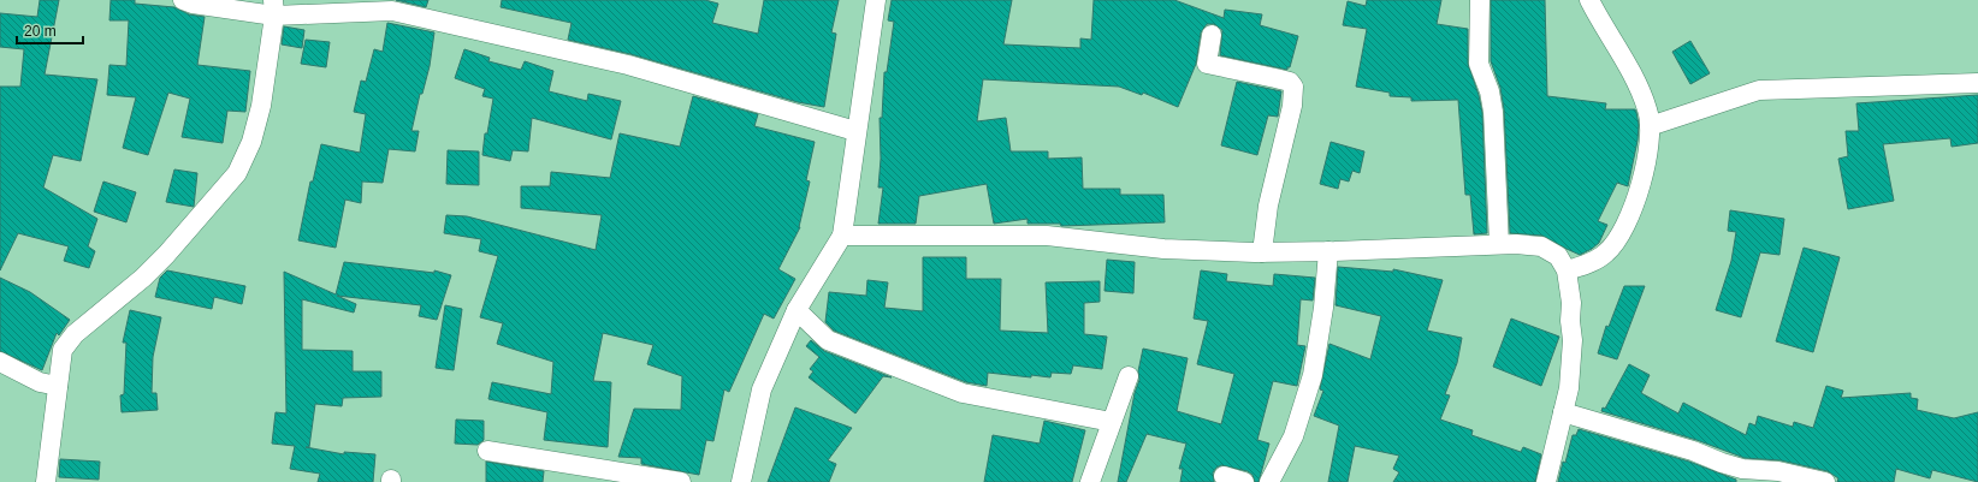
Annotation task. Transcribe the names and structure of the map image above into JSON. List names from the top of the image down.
{
  "scale_bar": "20 m"
}
